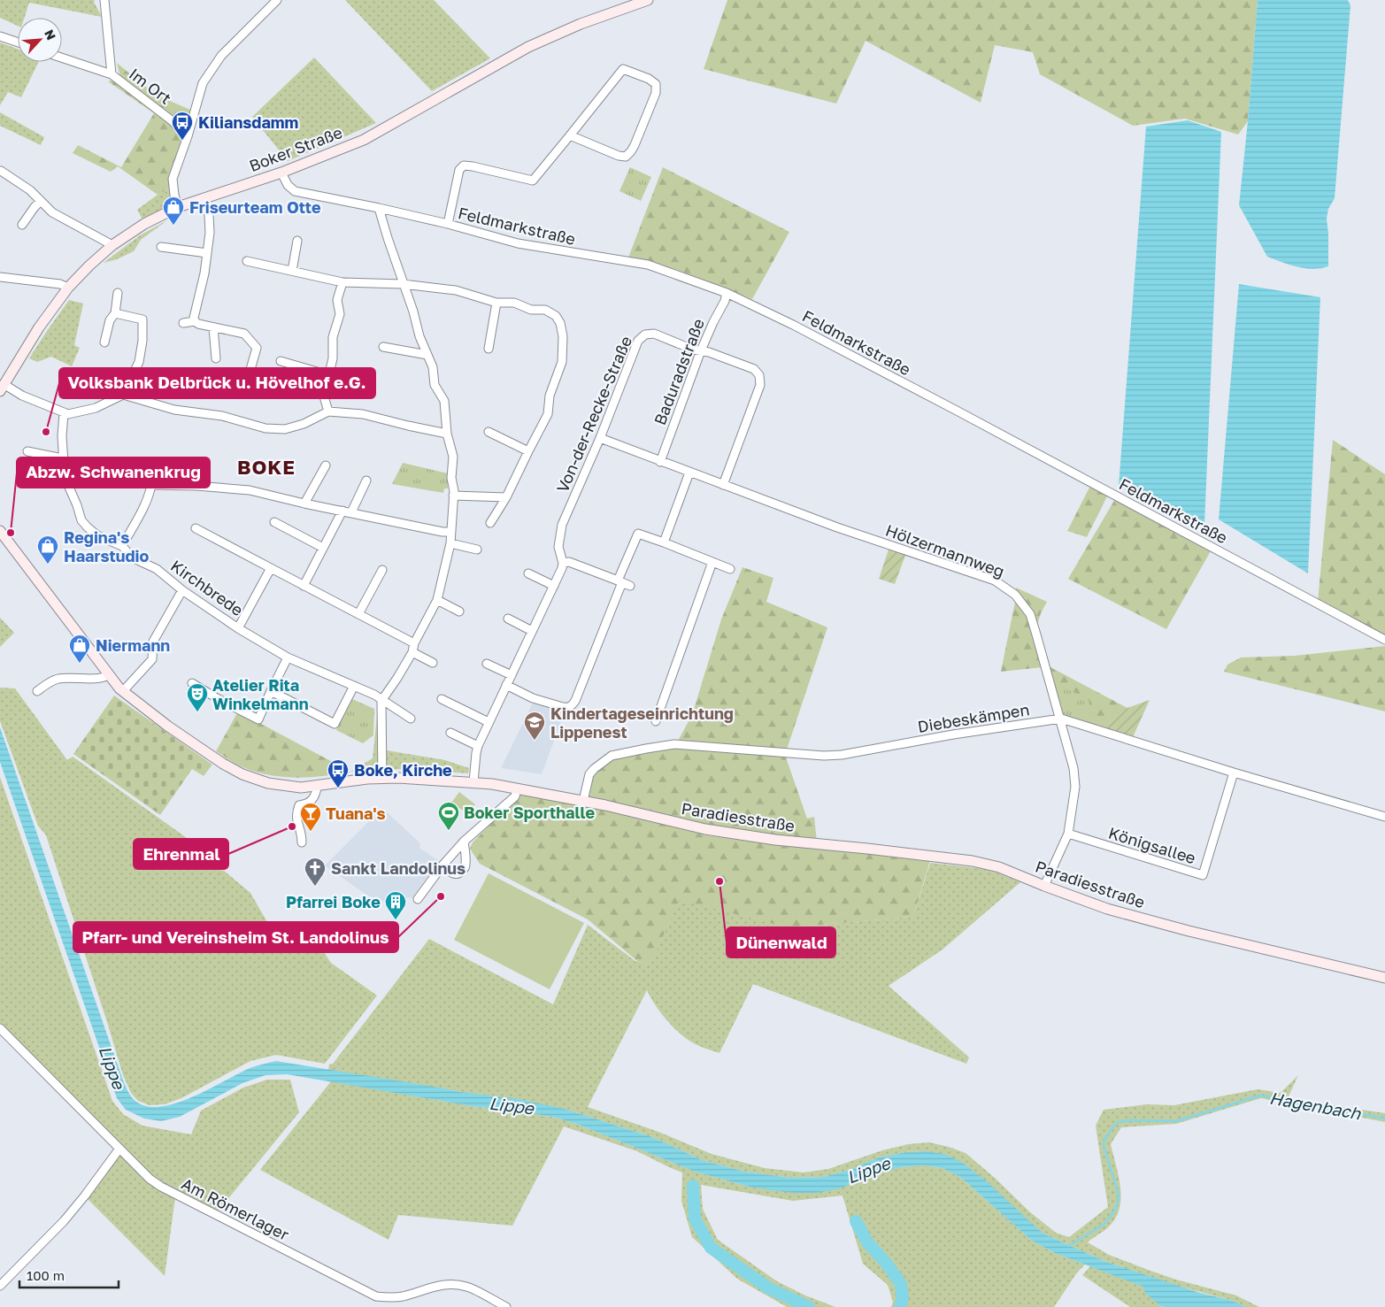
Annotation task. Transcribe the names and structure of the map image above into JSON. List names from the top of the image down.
{
  "streets": {
    "main road": ["Boker Straße", "Paradiesstraße"],
    "street": [
      "Im Ort",
      "Feldmarkstraße",
      "Baduradstraße",
      "Von-der-Recke-Straße",
      "Hölzermannweg",
      "Kirchbrede",
      "Diebeskämpen",
      "Königsallee",
      "Am Römerlager"
    ]
  },
  "crossings": [
    ["Boker Straße", "Feldmarkstraße"],
    ["Feldmarkstraße", "Baduradstraße"],
    ["Baduradstraße", "Von-der-Recke-Straße"],
    ["Baduradstraße", "Hölzermannweg"],
    ["Von-der-Recke-Straße", "Hölzermannweg"],
    ["Hölzermannweg", "Diebeskämpen"],
    ["Hölzermannweg", "Paradiesstraße"],
    ["Hölzermannweg", "Königsallee"],
    ["Diebeskämpen", "Paradiesstraße"],
    ["Diebeskämpen", "Königsallee"]
  ],
  "districts": ["BOKE"],
  "water": ["Lippe", "Hagenbach"],
  "places": {
    "bus stop": ["Kiliansdamm", "Boke, Kirche"],
    "shop": ["Friseurteam Otte", "Regina's Haarstudio", "Niermann"],
    "other": [
      "Volksbank Delbrück u. Hövelhof e.G.",
      "Abzw. Schwanenkrug",
      "Ehrenmal",
      "Dünenwald",
      "Pfarr- und Vereinsheim St. Landolinus"
    ],
    "theatre": ["Atelier Rita Winkelmann"],
    "school or university": ["Kindertageseinrichtung Lippenest"],
    "sports": ["Boker Sporthalle"],
    "bar": ["Tuana's"],
    "church": ["Sankt Landolinus"],
    "building": ["Pfarrei Boke"]
  },
  "scale_bar": "100 m",
  "north": "top right"
}
